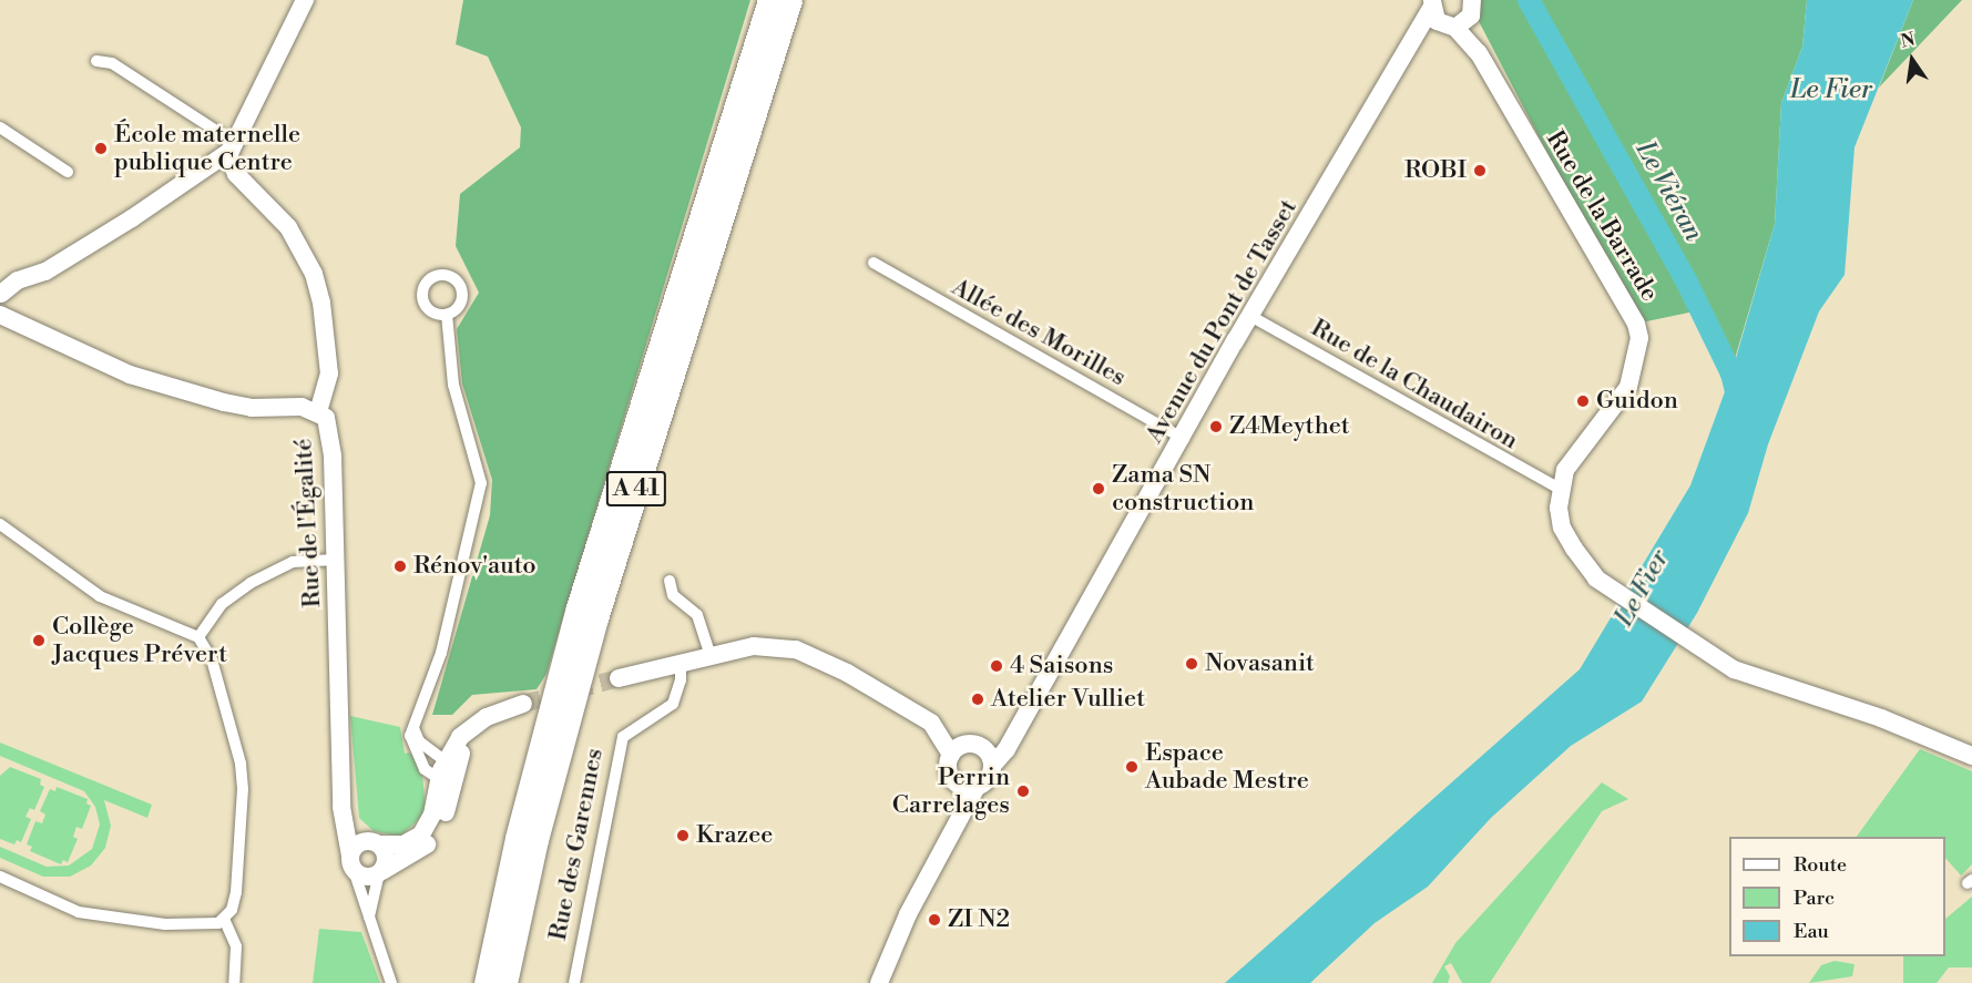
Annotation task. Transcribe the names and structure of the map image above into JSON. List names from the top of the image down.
{
  "streets": {
    "highway": ["A 41"],
    "street": [
      "Rue de la Barrade",
      "Avenue du Pont de Tasset",
      "Allée des Morilles",
      "Rue de la Chaudairon",
      "Rue de l'Égalité",
      "Rue des Garennes"
    ]
  },
  "crossings": [
    ["Rue de la Barrade", "Avenue du Pont de Tasset"],
    ["Rue de la Barrade", "Rue de la Chaudairon"],
    ["Avenue du Pont de Tasset", "Allée des Morilles"],
    ["Avenue du Pont de Tasset", "Rue de la Chaudairon"]
  ],
  "water": ["Le Fier", "Le Viéran"],
  "places": [
    "École maternelle publique Centre",
    "ROBI",
    "Guidon",
    "Z4Meythet",
    "Zama SN construction",
    "Rénov'auto",
    "Collège Jacques Prévert",
    "Novasanit",
    "4 Saisons",
    "Atelier Vulliet",
    "Espace Aubade Mestre",
    "Perrin Carrelages",
    "Krazee",
    "ZI N2"
  ],
  "legend": ["Route", "Parc", "Eau"],
  "north": "top"
}
